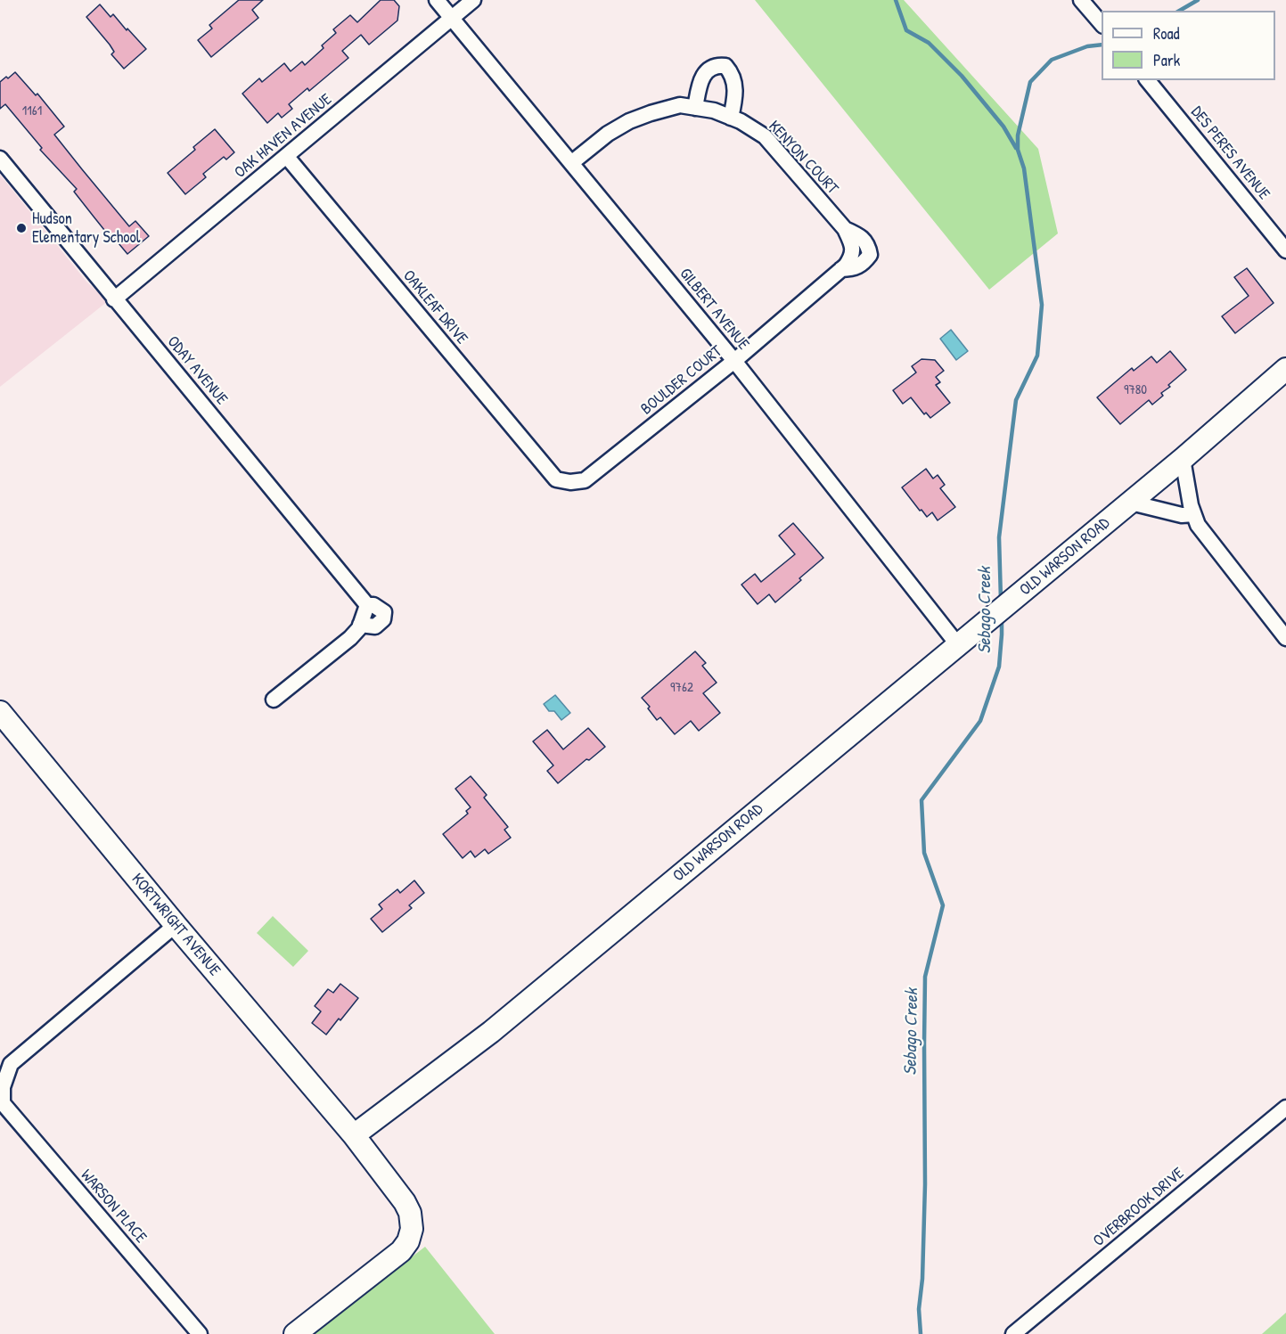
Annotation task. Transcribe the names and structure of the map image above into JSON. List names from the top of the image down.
{
  "streets": {
    "street": [
      "OAK HAVEN AVENUE",
      "DES PERES AVENUE",
      "KENYON COURT",
      "OAKLEAF DRIVE",
      "GILBERT AVENUE",
      "ODAY AVENUE",
      "BOULDER COURT",
      "OLD WARSON ROAD",
      "KORTWRIGHT AVENUE",
      "WARSON PLACE",
      "OVERBROOK DRIVE"
    ]
  },
  "crossings": [
    ["OAK HAVEN AVENUE", "OAKLEAF DRIVE"],
    ["OAK HAVEN AVENUE", "GILBERT AVENUE"],
    ["OAK HAVEN AVENUE", "ODAY AVENUE"],
    ["KENYON COURT", "GILBERT AVENUE"],
    ["KENYON COURT", "BOULDER COURT"],
    ["OAKLEAF DRIVE", "BOULDER COURT"],
    ["GILBERT AVENUE", "BOULDER COURT"],
    ["GILBERT AVENUE", "OLD WARSON ROAD"],
    ["OLD WARSON ROAD", "KORTWRIGHT AVENUE"],
    ["KORTWRIGHT AVENUE", "WARSON PLACE"]
  ],
  "water": ["Sebago Creek"],
  "places": ["Hudson Elementary School"],
  "house_numbers": ["1161", "9780", "9762"],
  "legend": ["Road", "Park"]
}
